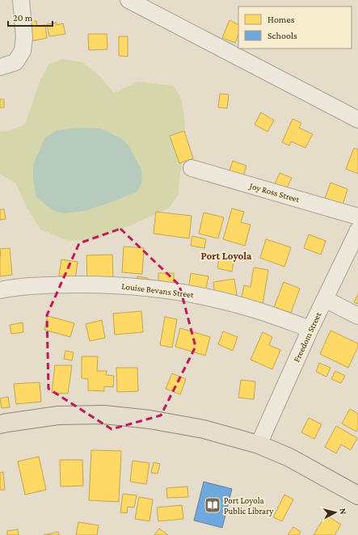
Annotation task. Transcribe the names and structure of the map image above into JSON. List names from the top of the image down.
{
  "streets": {
    "street": ["Joy Ross Street", "Louise Bevans Street", "Freedom Street"]
  },
  "crossings": [
    ["Louise Bevans Street", "Freedom Street"]
  ],
  "districts": ["Port Loyola"],
  "places": {
    "library": ["Port Loyola Public Library"]
  },
  "legend": ["Homes", "Schools"],
  "scale_bar": "20 m",
  "north": "right"
}
